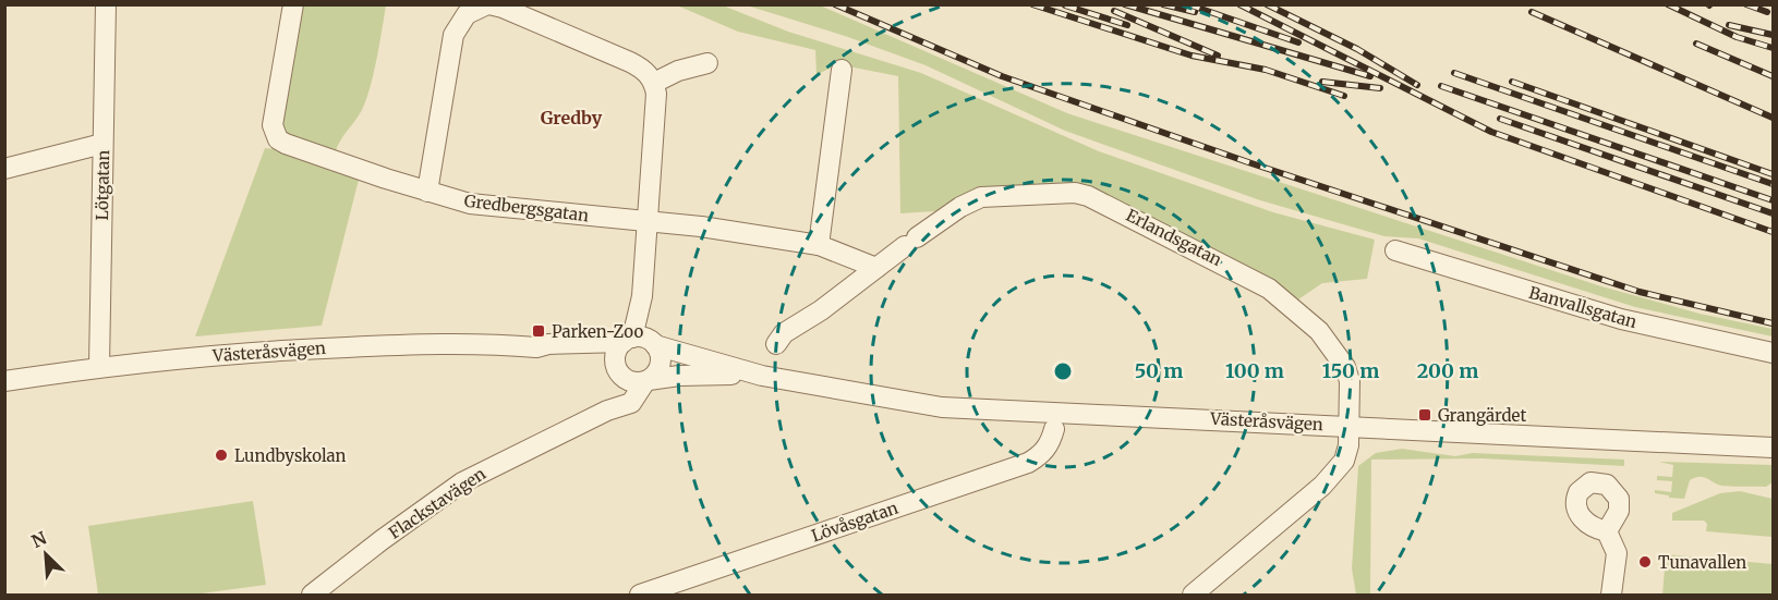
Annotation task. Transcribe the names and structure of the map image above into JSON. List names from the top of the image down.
{
  "streets": {
    "street": [
      "Lötgatan",
      "Gredbergsgatan",
      "Erlandsgatan",
      "Banvallsgatan",
      "Västeråsvägen",
      "Flackstavägen",
      "Lövåsgatan"
    ]
  },
  "crossings": [
    ["Lötgatan", "Västeråsvägen"],
    ["Gredbergsgatan", "Erlandsgatan"],
    ["Erlandsgatan", "Västeråsvägen"],
    ["Västeråsvägen", "Flackstavägen"]
  ],
  "districts": ["Gredby"],
  "places": {
    "transit": ["Parken-Zoo", "Grangärdet"],
    "other": ["Lundbyskolan", "Tunavallen"]
  },
  "north": "top left",
  "rings": [
    "50 m",
    "100 m",
    "150 m",
    "200 m"
  ]
}
